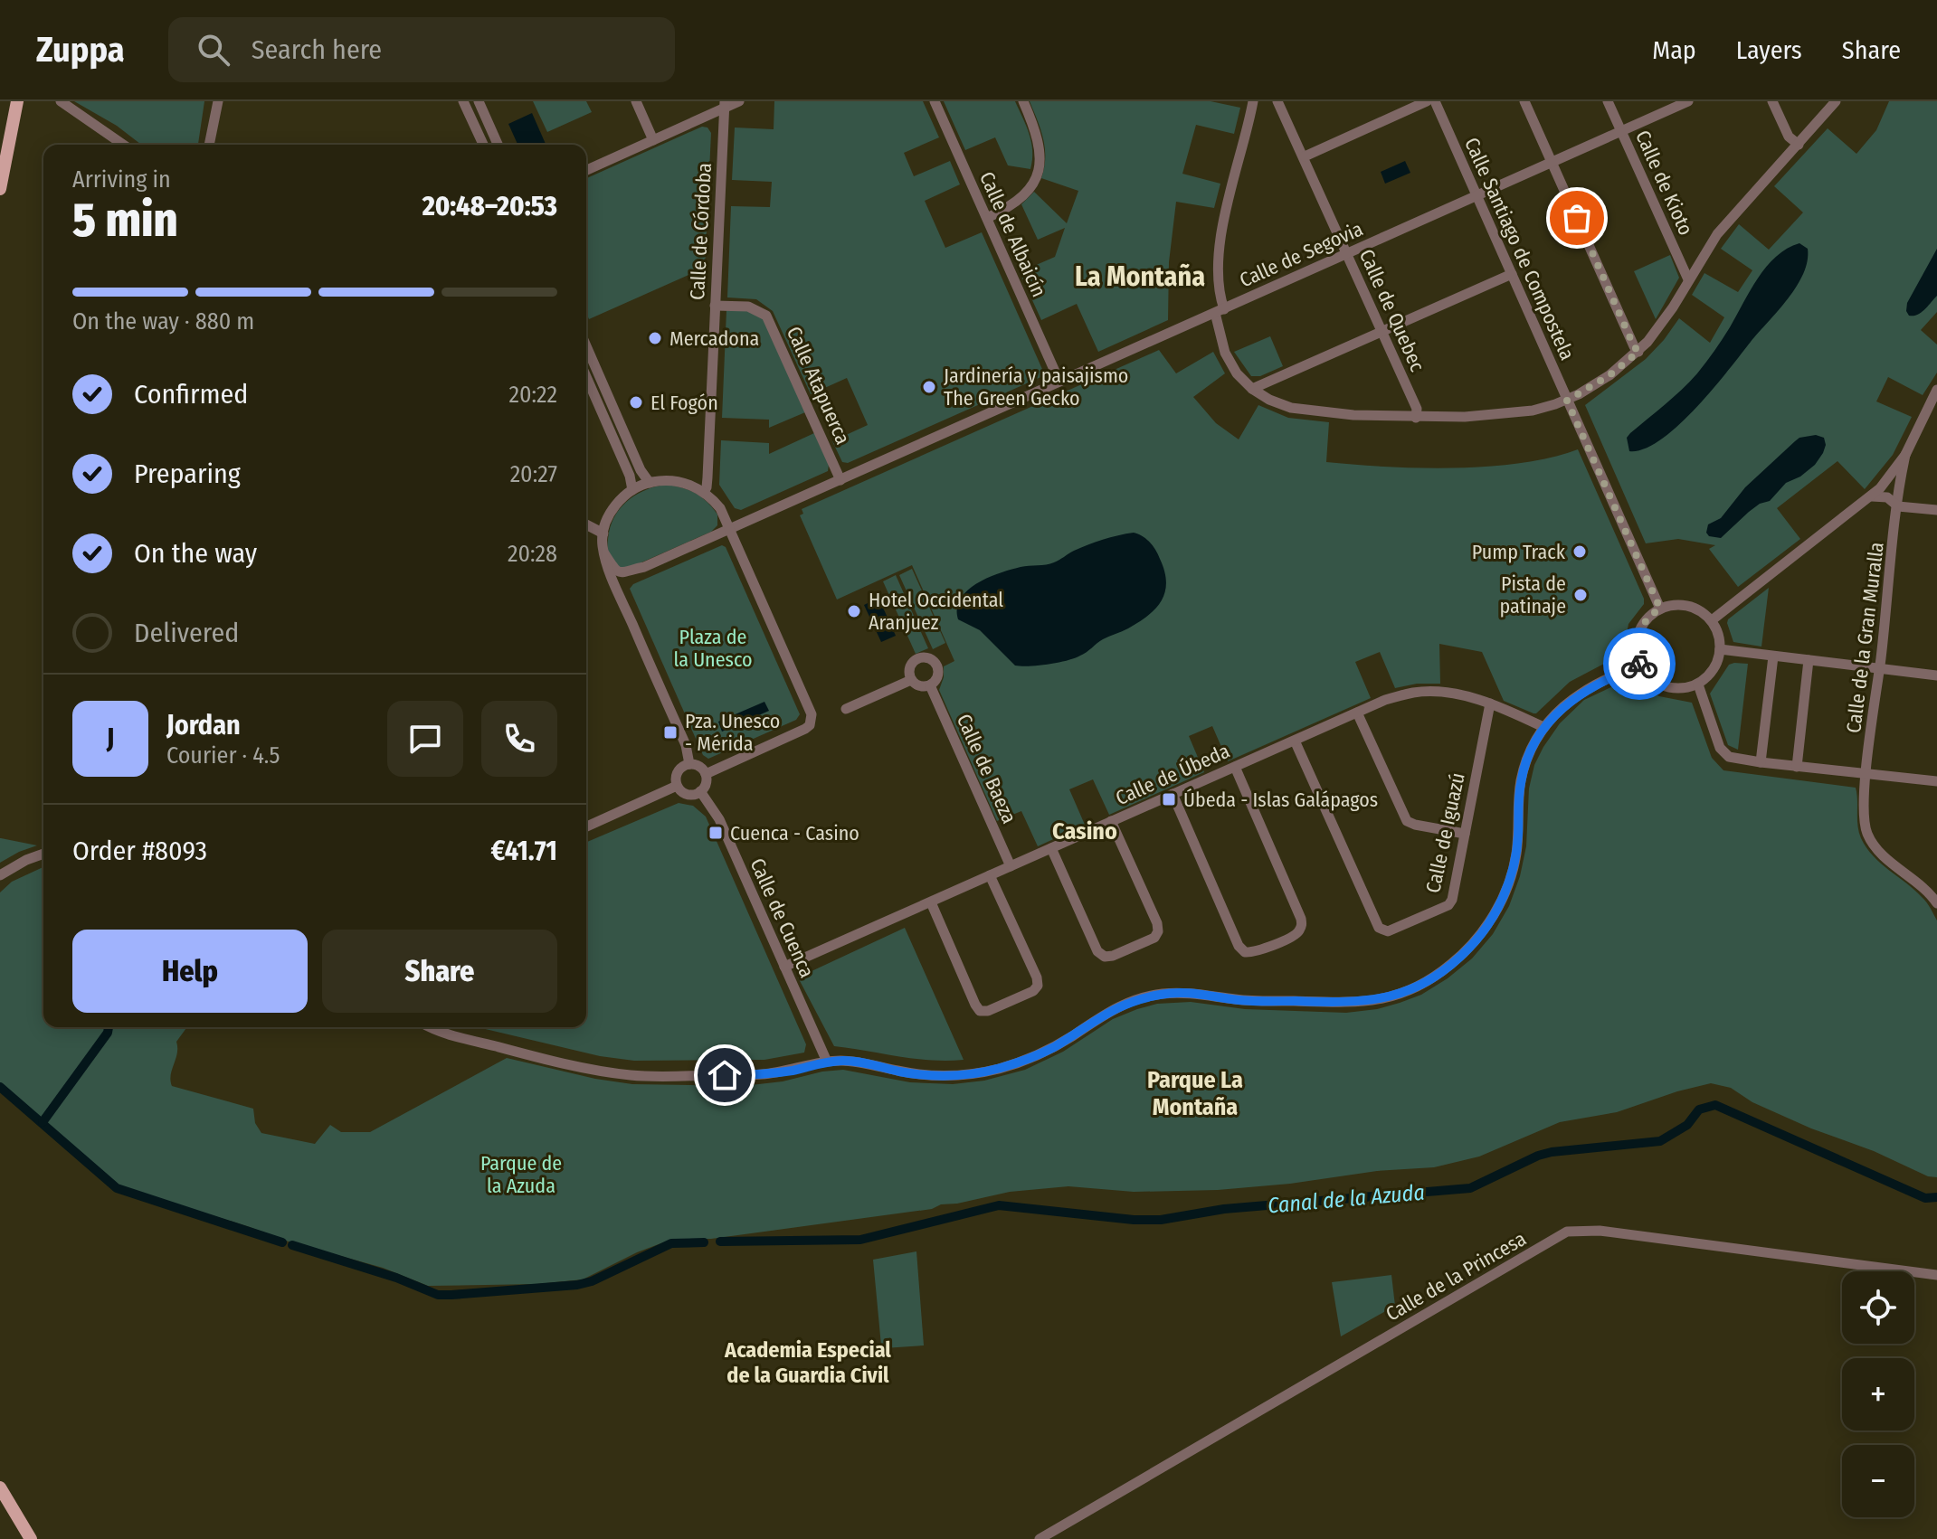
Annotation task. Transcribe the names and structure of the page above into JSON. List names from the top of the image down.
{
  "streets": {
    "street": [
      "Calle de Kioto",
      "Calle de Córdoba",
      "Calle de Albaicín",
      "Calle Santiago de Compostela",
      "Calle de Segovia",
      "Calle de Quebec",
      "Calle Atapuerca",
      "Calle de la Gran Muralla",
      "Calle de Baeza",
      "Calle de Úbeda",
      "Calle de Iguazú",
      "Calle de Cuenca",
      "Calle de la Princesa"
    ]
  },
  "crossings": [
    ["Calle de Kioto", "Calle de Segovia"],
    ["Calle de Córdoba", "Calle Atapuerca"],
    ["Calle de Albaicín", "Calle de Segovia"],
    ["Calle Santiago de Compostela", "Calle de Segovia"],
    ["Calle de Segovia", "Calle de Quebec"],
    ["Calle de Segovia", "Calle Atapuerca"],
    ["Calle de Baeza", "Calle de Úbeda"],
    ["Calle de Úbeda", "Calle de Iguazú"],
    ["Calle de Úbeda", "Calle de Cuenca"]
  ],
  "districts": [
    "La Montaña",
    "Casino",
    "Parque La Montaña",
    "Academia Especial de la Guardia Civil"
  ],
  "water": ["Canal de la Azuda"],
  "parks": ["Plaza de la Unesco", "Parque de la Azuda"],
  "places": {
    "other": [
      "Mercadona",
      "Jardinería y paisajismo The Green Gecko",
      "El Fogón",
      "Pump Track",
      "Pista de patinaje",
      "Hotel Occidental Aranjuez"
    ],
    "transit": ["Pza. Unesco - Mérida", "Úbeda - Islas Galápagos", "Cuenca - Casino"]
  },
  "page": {
    "header": "Zuppa",
    "search": "Search here",
    "nav": ["Map", "Layers", "Share"],
    "heading": ["5 min", "Arriving in", "20:48–20:53"],
    "panel": [
      "Jordan",
      "Courier · 4.5",
      "Order #8093",
      "€41.71"
    ],
    "bar": "On the way · 880 m",
    "list": [
      ["Confirmed", "20:22"],
      ["Preparing", "20:27"],
      ["On the way", "20:28"],
      "Delivered"
    ],
    "round": "J",
    "buttons": ["Help", "Share"],
    "map_buttons": ["+", "−"]
  }
}
